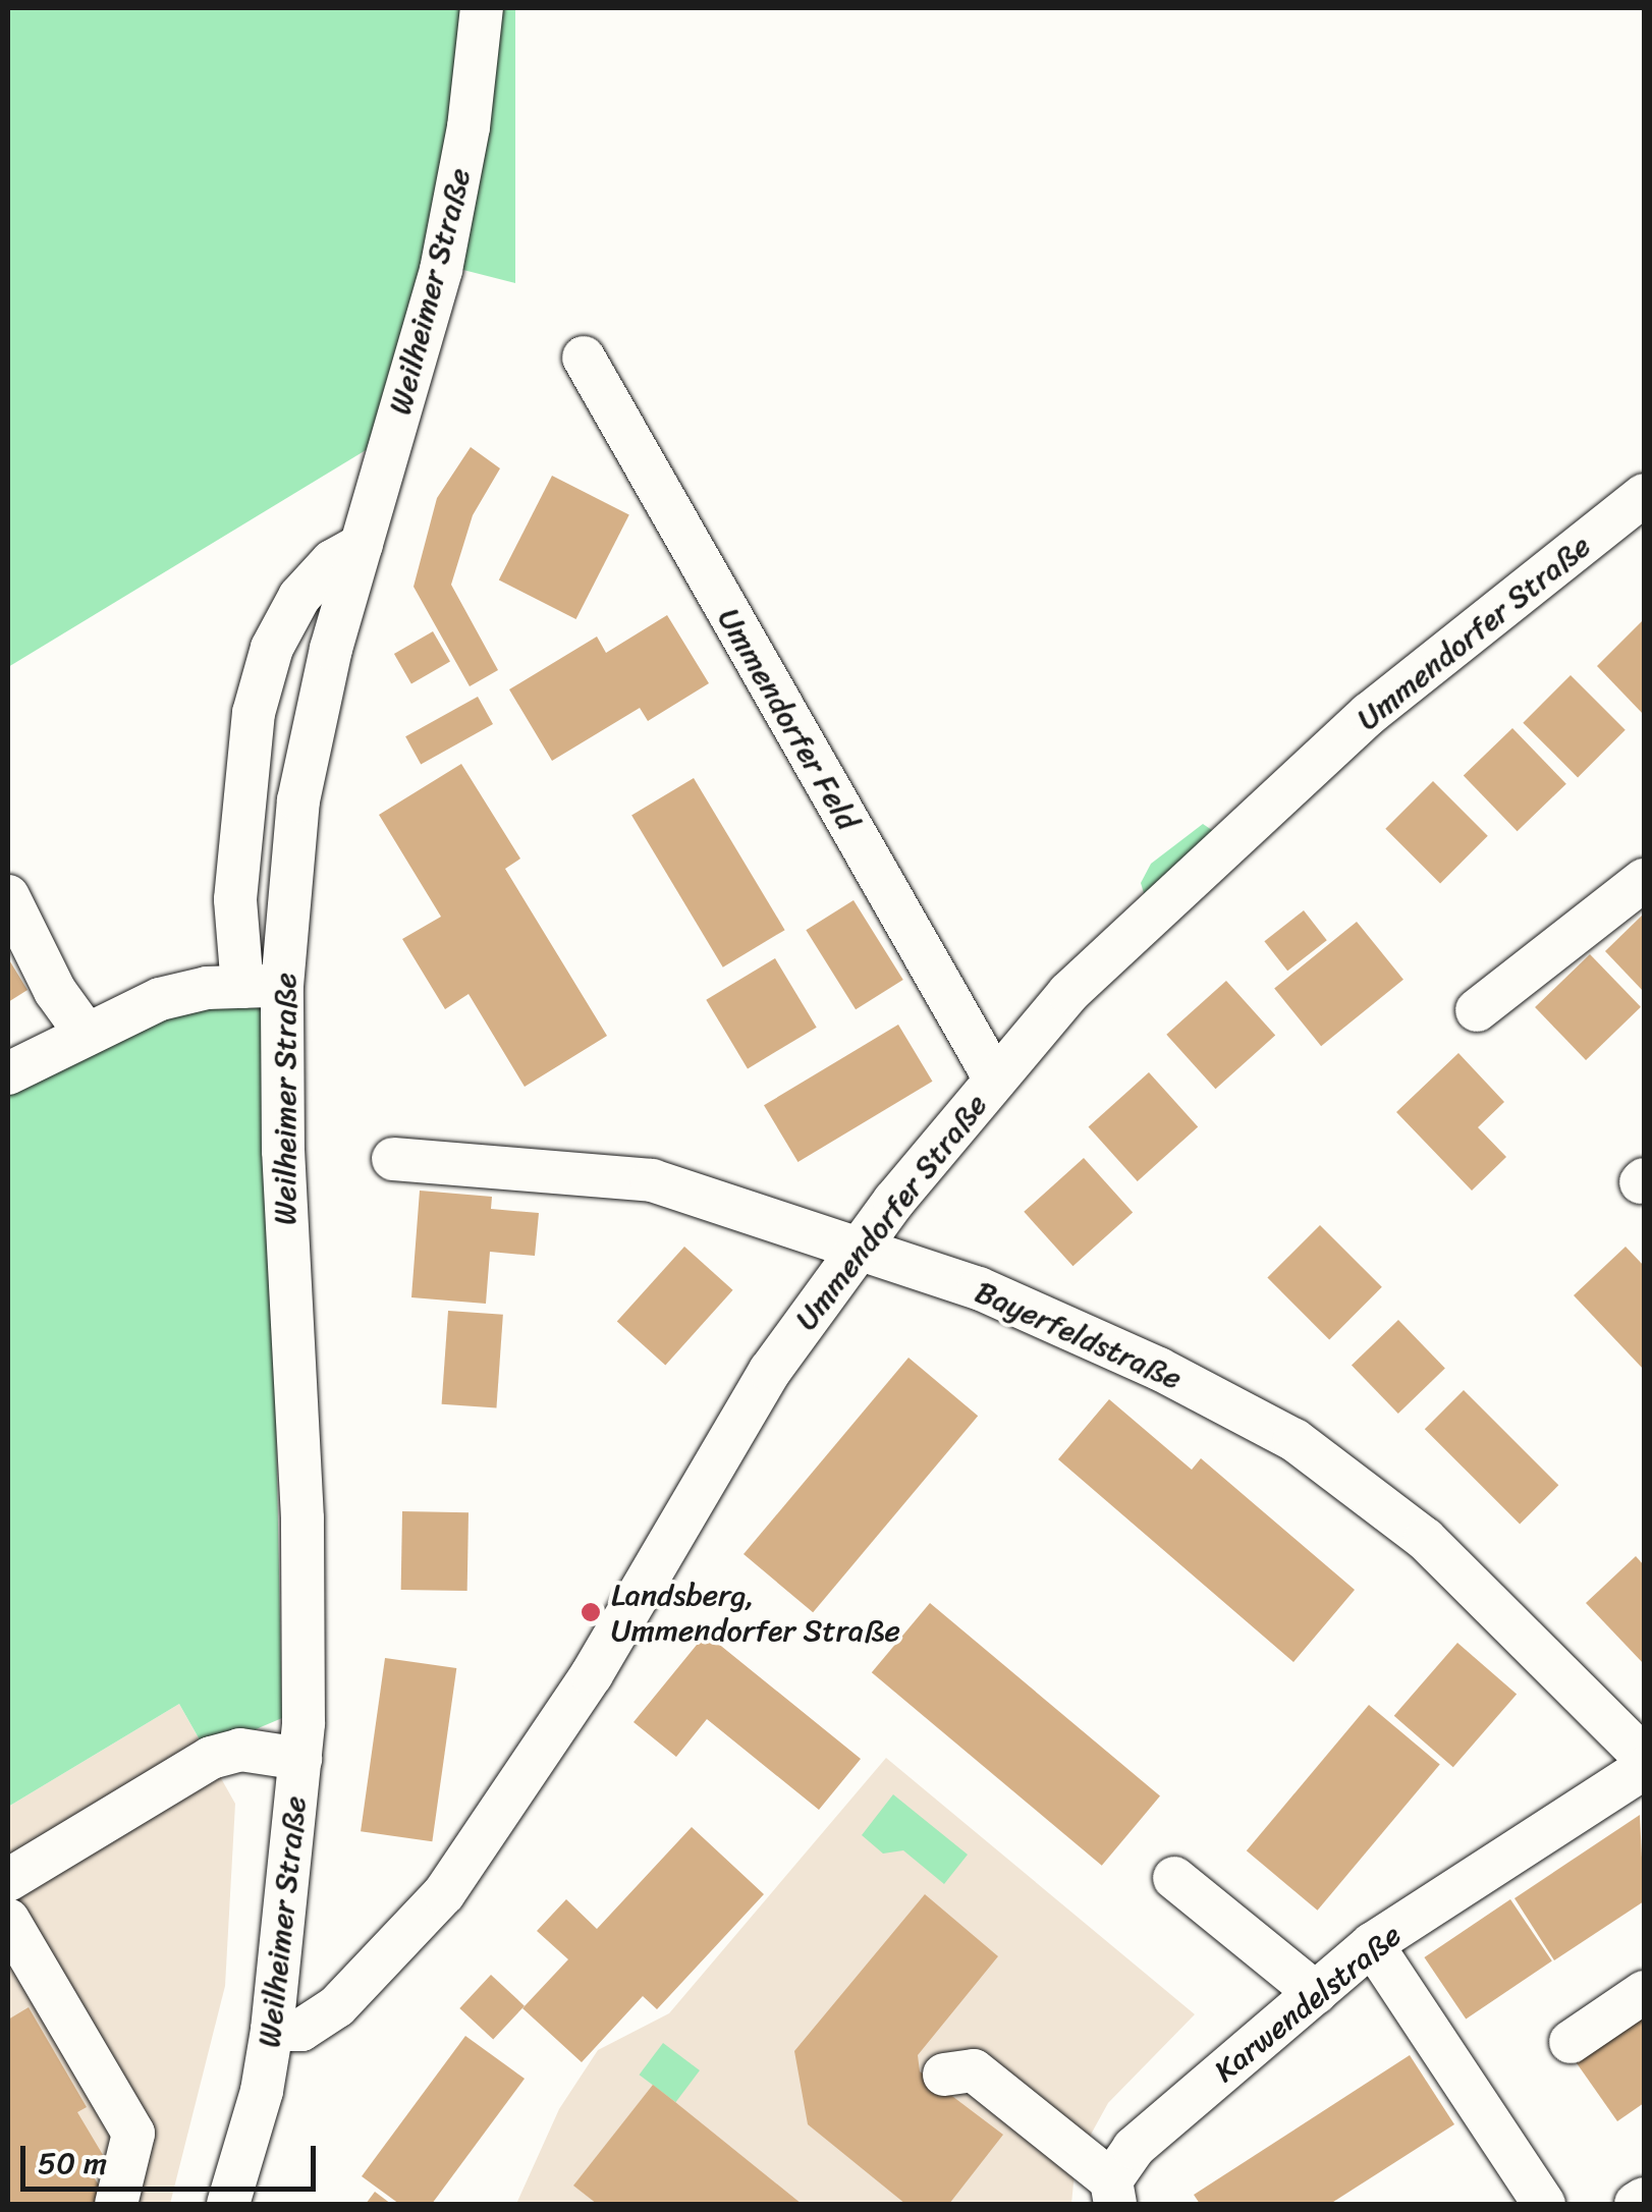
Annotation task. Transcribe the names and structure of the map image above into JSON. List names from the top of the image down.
{
  "streets": {
    "street": [
      "Weilheimer Straße",
      "Ummendorfer Straße",
      "Ummendorfer Feld",
      "Bayerfeldstraße",
      "Karwendelstraße"
    ]
  },
  "crossings": [
    ["Weilheimer Straße", "Ummendorfer Straße"],
    ["Ummendorfer Straße", "Ummendorfer Feld"],
    ["Ummendorfer Straße", "Bayerfeldstraße"]
  ],
  "places": ["Landsberg, Ummendorfer Straße"],
  "scale_bar": "50 m"
}
